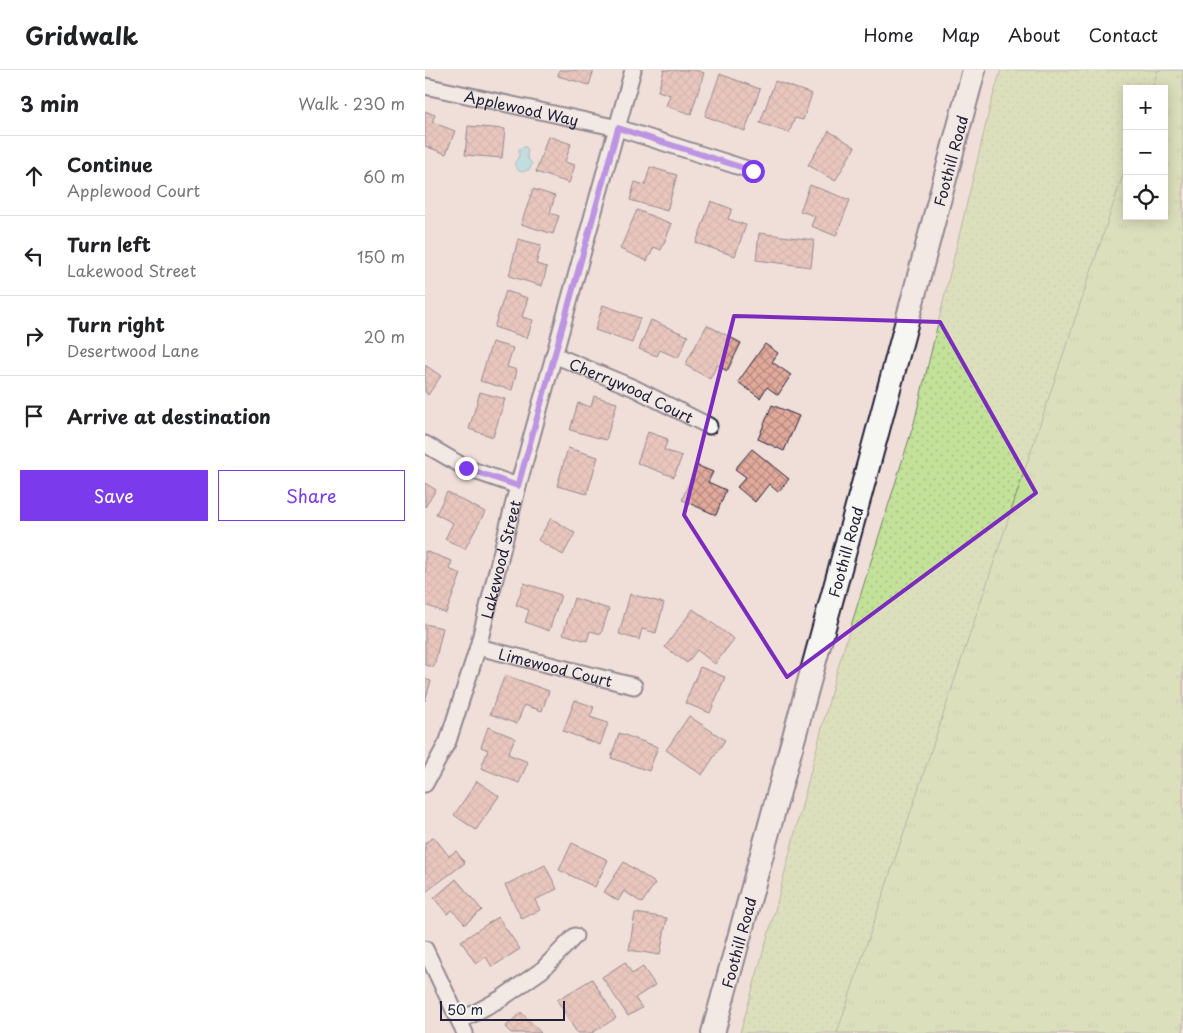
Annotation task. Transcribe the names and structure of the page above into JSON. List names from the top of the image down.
{
  "streets": {
    "main road": ["Foothill Road"],
    "street": [
      "Applewood Way",
      "Cherrywood Court",
      "Lakewood Street",
      "Limewood Court"
    ]
  },
  "crossings": [
    ["Applewood Way", "Lakewood Street"],
    ["Cherrywood Court", "Lakewood Street"],
    ["Lakewood Street", "Limewood Court"]
  ],
  "scale_bar": "50 m",
  "page": {
    "header": "Gridwalk",
    "nav": [
      "Home",
      "Map",
      "About",
      "Contact"
    ],
    "heading": ["3 min", "Walk · 230 m"],
    "map_buttons": ["+", "−"],
    "list": [
      ["Continue", "Applewood Court", "60 m"],
      ["Turn left", "Lakewood Street", "150 m"],
      ["Turn right", "Desertwood Lane", "20 m"],
      "Arrive at destination"
    ],
    "buttons": ["Save", "Share"],
    "scale": "50 m"
  }
}
